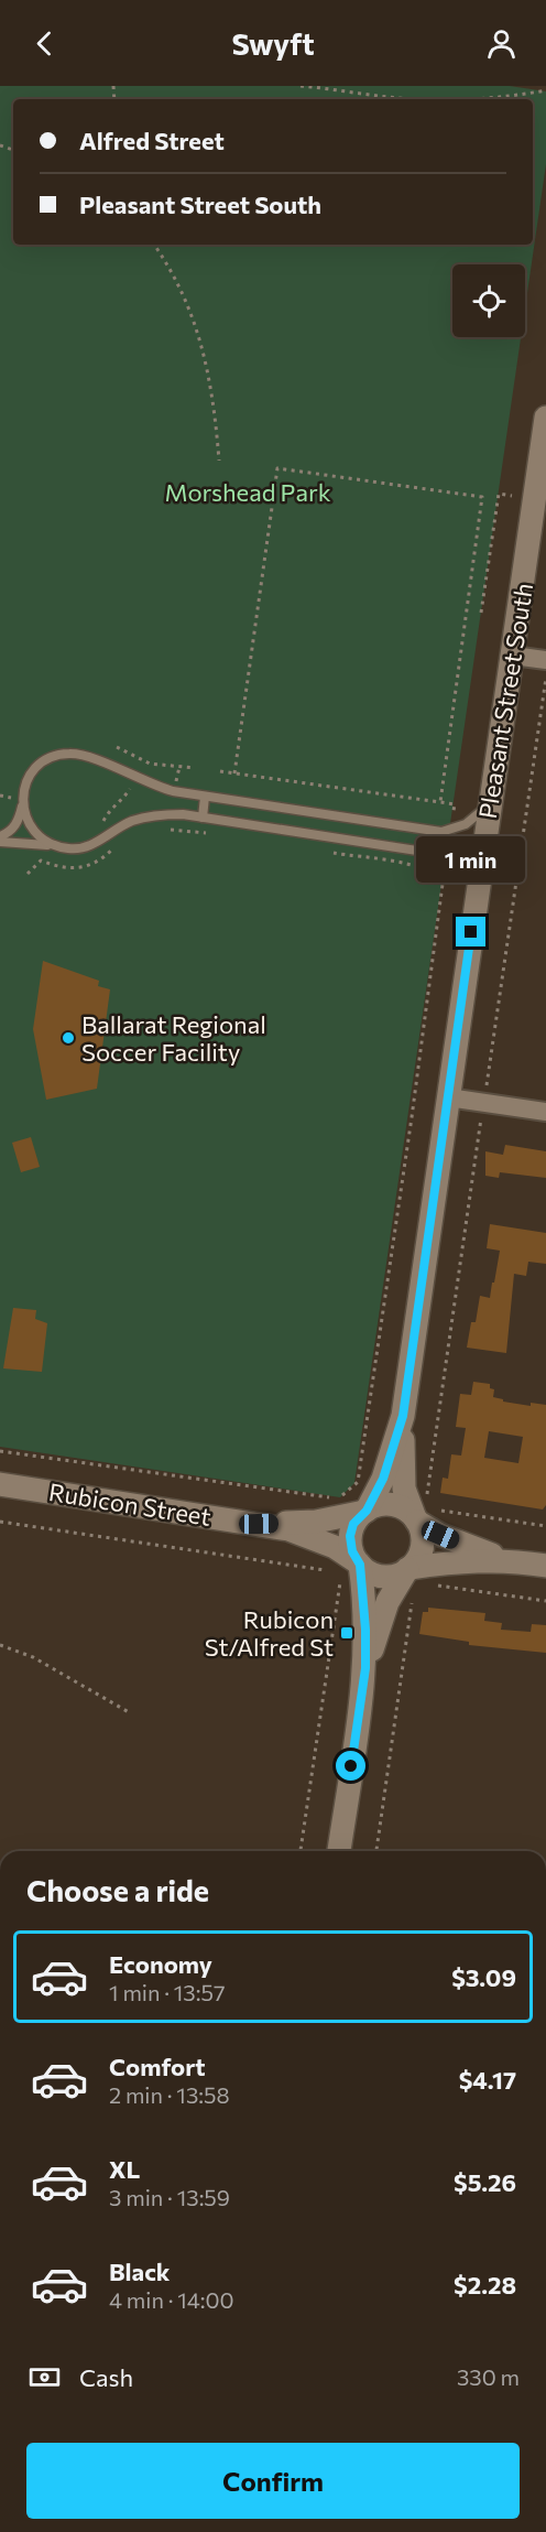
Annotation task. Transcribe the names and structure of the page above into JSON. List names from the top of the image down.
{
  "streets": {
    "street": ["Pleasant Street South", "Rubicon Street"]
  },
  "crossings": [
    ["Pleasant Street South", "Rubicon Street"]
  ],
  "parks": ["Morshead Park"],
  "places": {
    "other": ["Ballarat Regional Soccer Facility"],
    "transit": ["Rubicon St/Alfred St"]
  },
  "page": {
    "header": "Swyft",
    "banner": ["Alfred Street", "Pleasant Street South"],
    "bubble": "1 min",
    "heading": "Choose a ride",
    "list": [
      {
        "name": "Economy",
        "note": "1 min · 13:57",
        "value": "$3.09"
      },
      {
        "name": "Comfort",
        "note": "2 min · 13:58",
        "value": "$4.17"
      },
      {
        "name": "XL",
        "note": "3 min · 13:59",
        "value": "$5.26"
      },
      {
        "name": "Black",
        "note": "4 min · 14:00",
        "value": "$2.28"
      }
    ],
    "pay": ["Cash", "330 m"],
    "buttons": "Confirm"
  }
}
